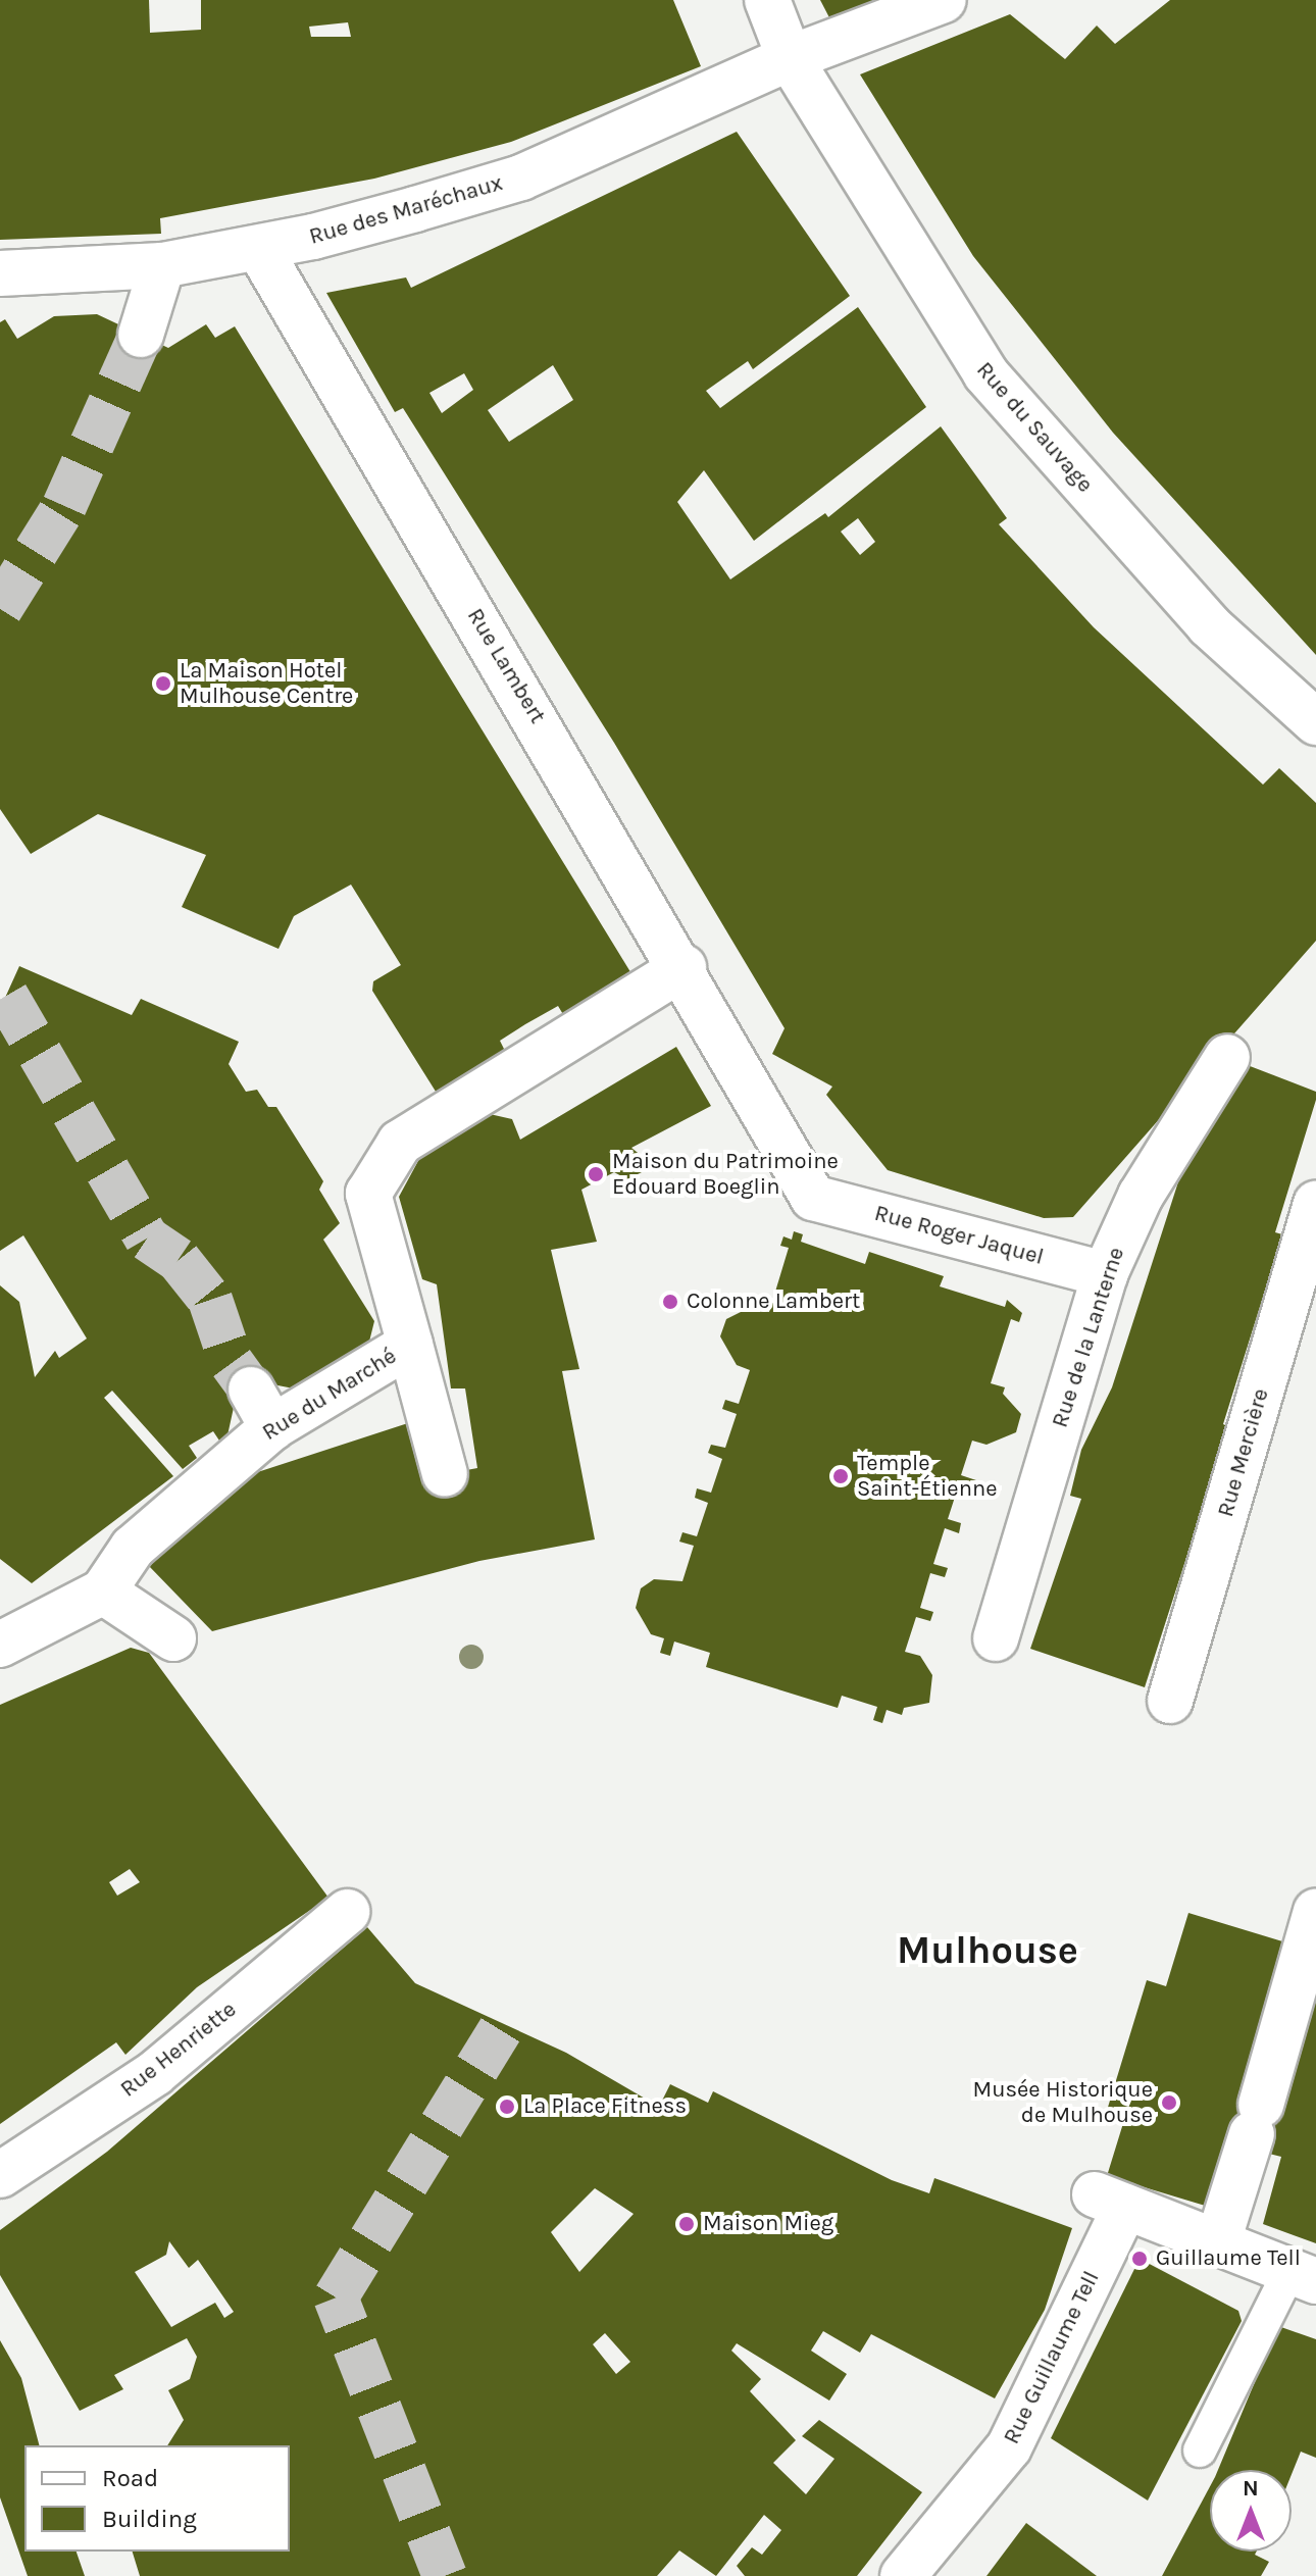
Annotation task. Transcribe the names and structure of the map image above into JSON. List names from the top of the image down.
{
  "streets": {
    "street": [
      "Rue des Maréchaux",
      "Rue du Sauvage",
      "Rue Lambert",
      "Rue Roger Jaquel",
      "Rue de la Lanterne",
      "Rue du Marché",
      "Rue Mercière",
      "Rue Henriette",
      "Rue Guillaume Tell"
    ]
  },
  "crossings": [
    ["Rue des Maréchaux", "Rue du Sauvage"],
    ["Rue des Maréchaux", "Rue Lambert"],
    ["Rue Lambert", "Rue Roger Jaquel"],
    ["Rue Lambert", "Rue du Marché"],
    ["Rue Roger Jaquel", "Rue de la Lanterne"]
  ],
  "districts": ["Mulhouse"],
  "places": [
    "La Maison Hotel Mulhouse Centre",
    "Maison du Patrimoine Edouard Boeglin",
    "Colonne Lambert",
    "Temple Saint-Étienne",
    "Musée Historique de Mulhouse",
    "La Place Fitness",
    "Maison Mieg",
    "Guillaume Tell"
  ],
  "legend": ["Road", "Building"],
  "north": "top"
}
